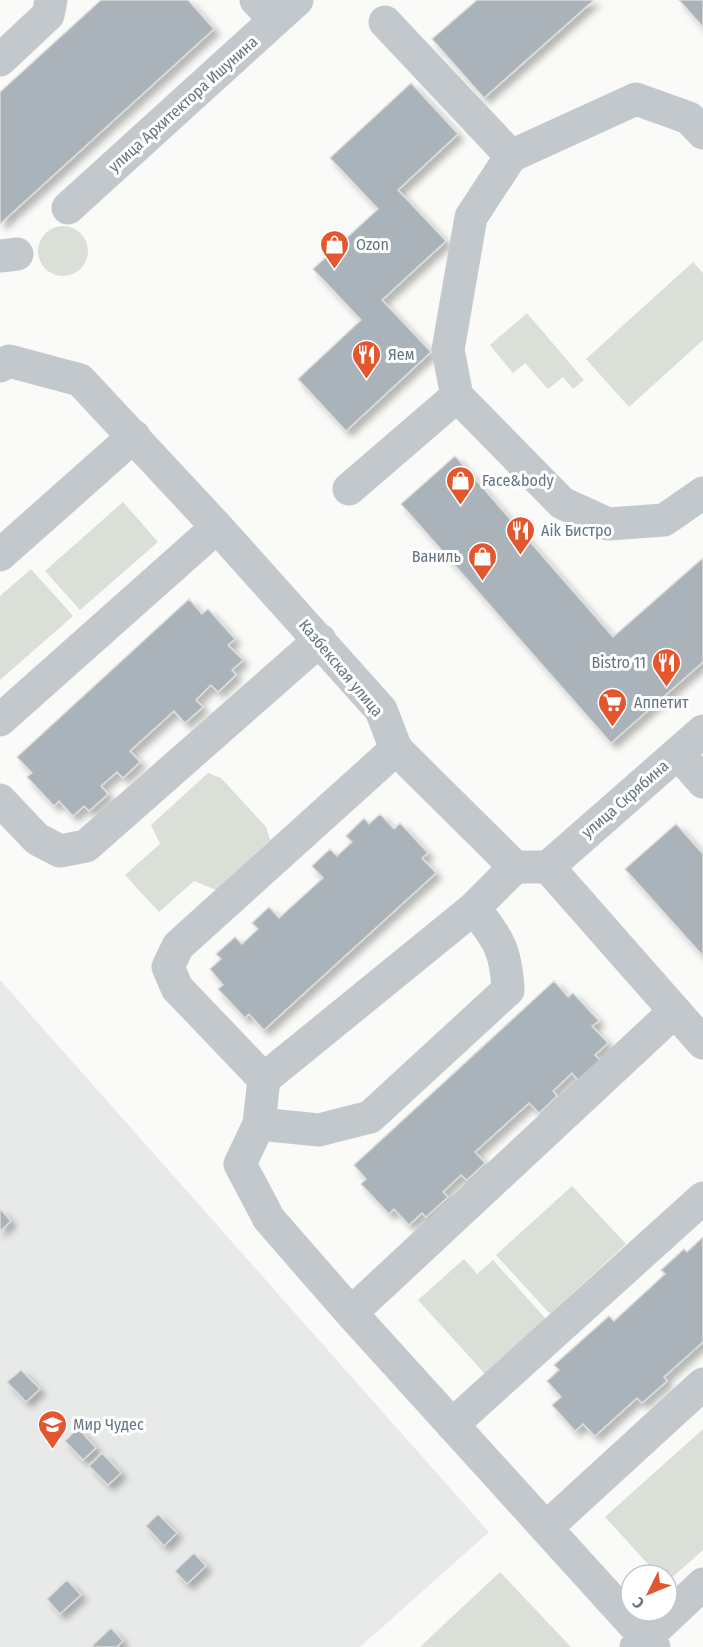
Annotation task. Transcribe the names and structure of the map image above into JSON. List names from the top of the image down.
{
  "streets": {
    "street": ["улица Архитектора Ишунина", "Казбекская улица", "улица Скрябина"]
  },
  "places": {
    "shop": ["Ozon", "Face&body", "Ваниль"],
    "restaurant": ["Яем", "Aik Бистро", "Bistro 11"],
    "supermarket": ["Аппетит"],
    "school or university": ["Мир Чудес"]
  },
  "north": "bottom left"
}
